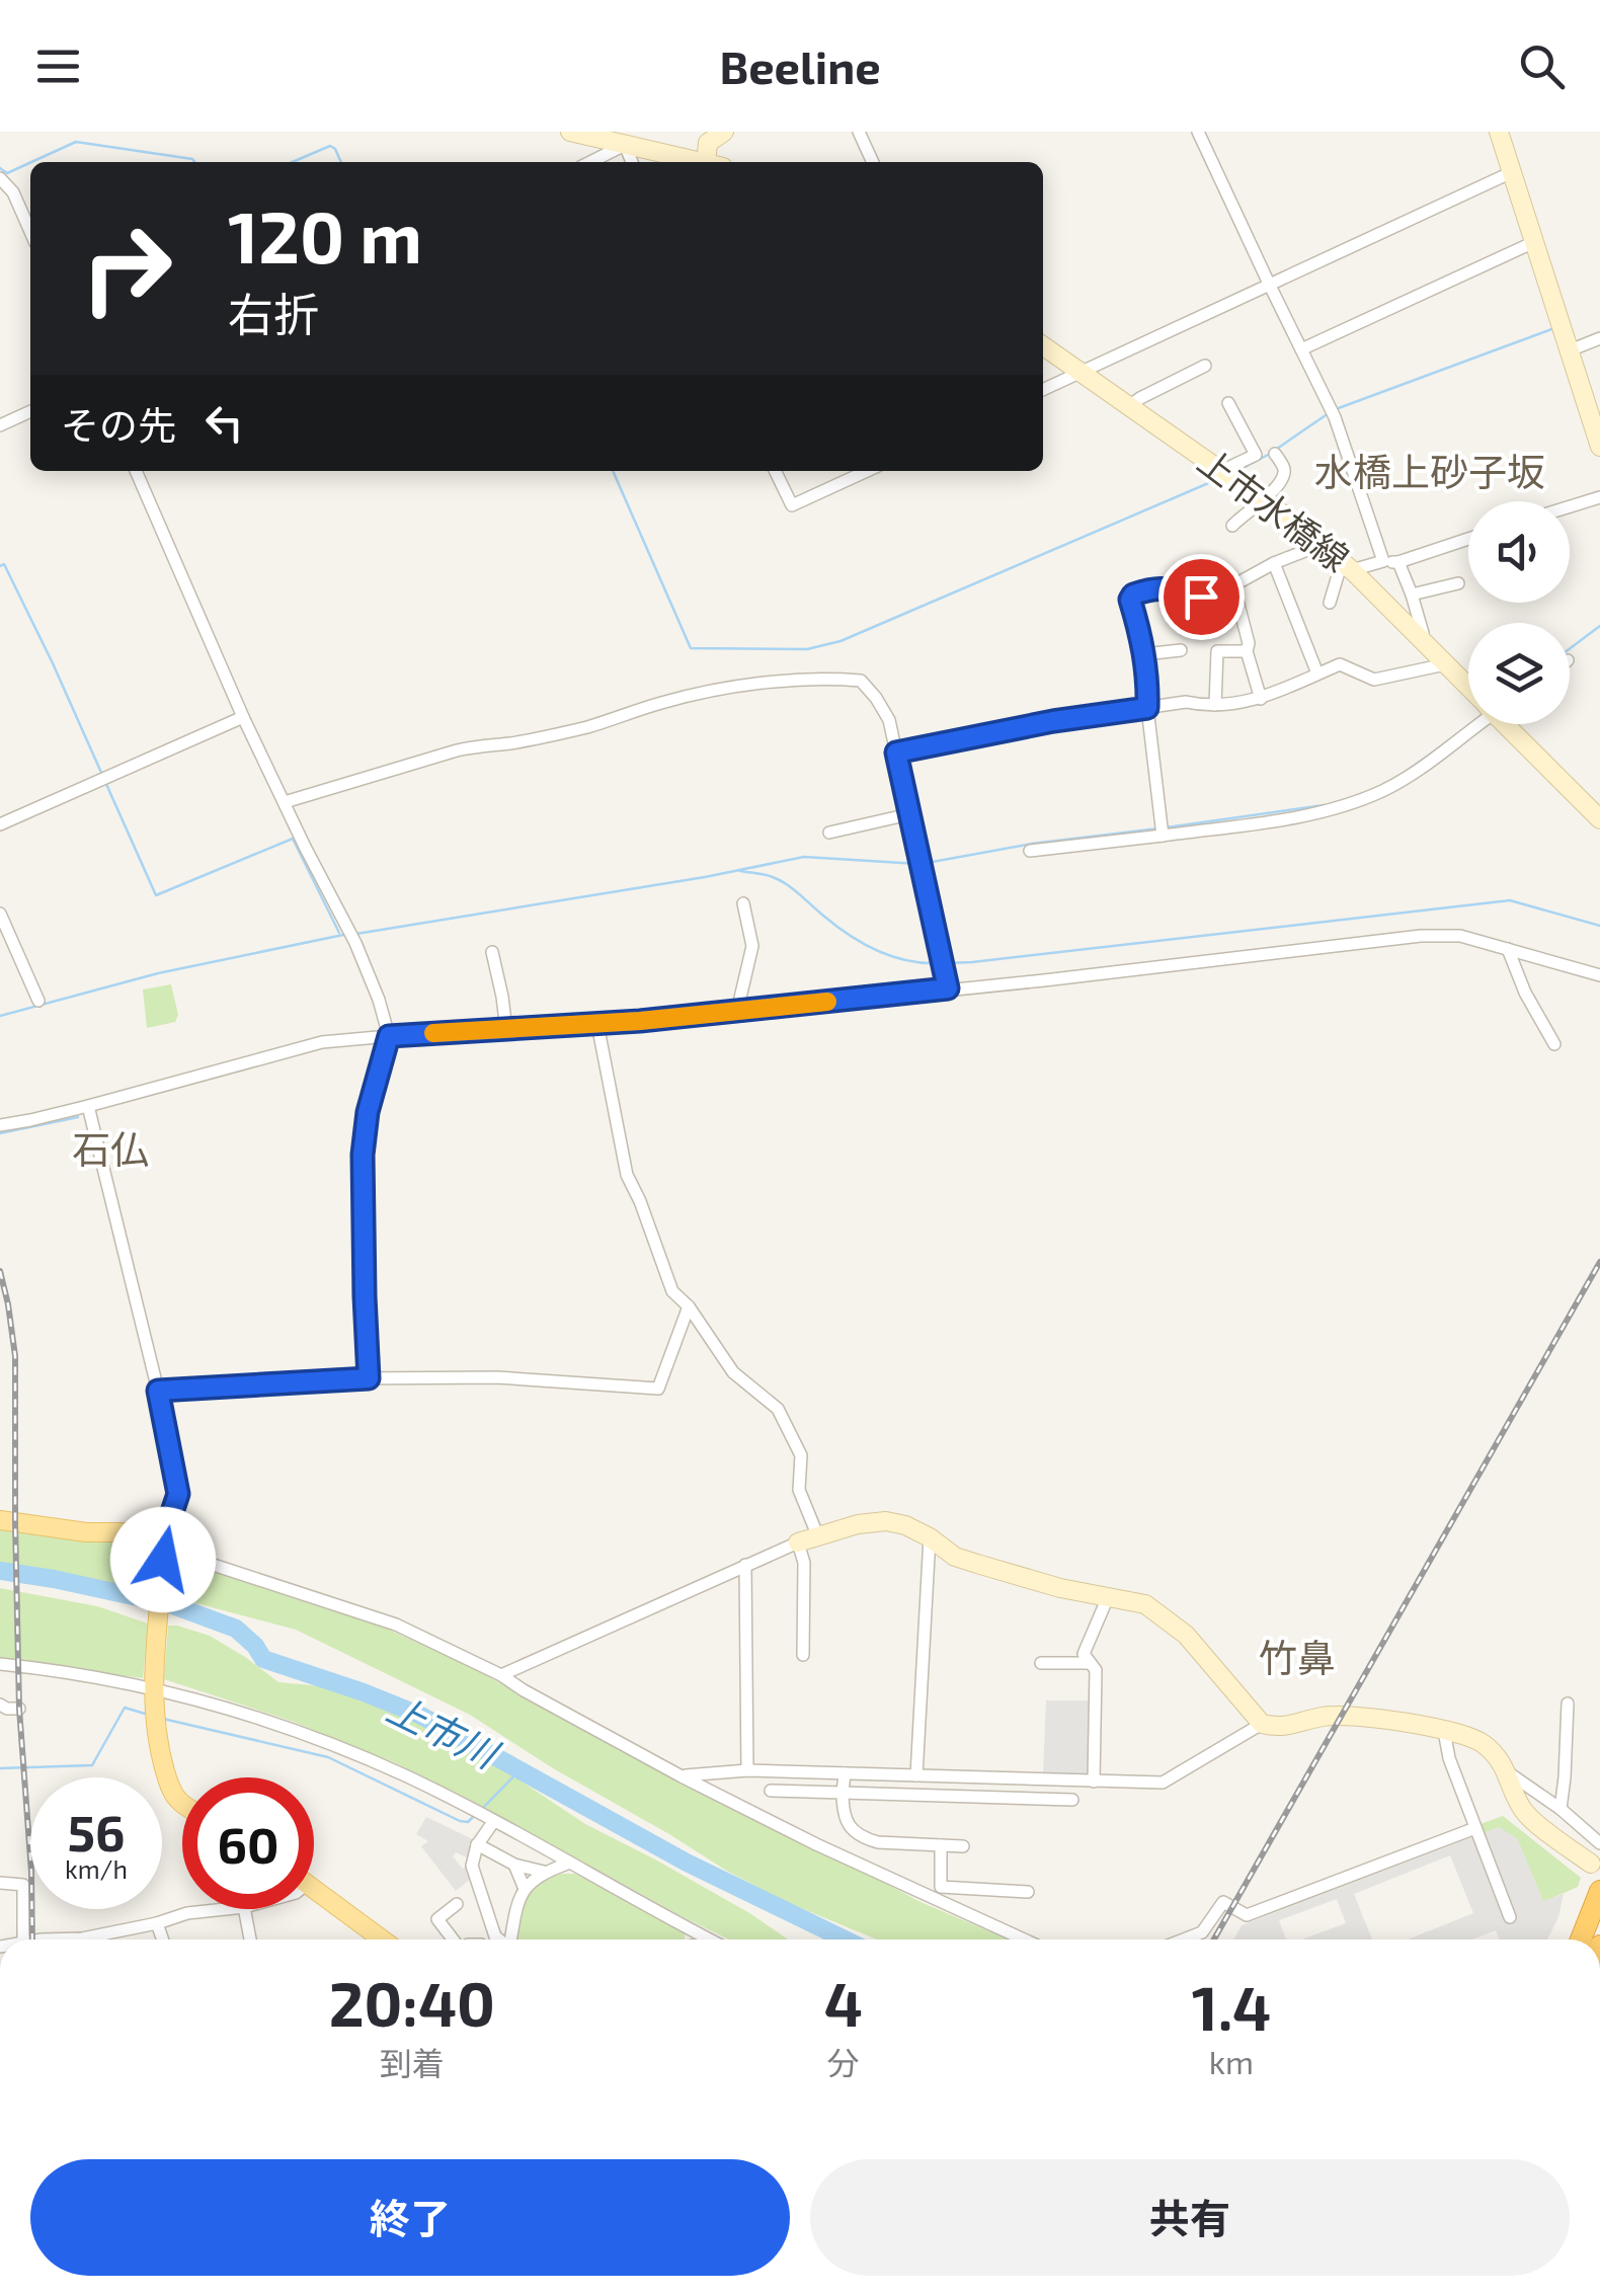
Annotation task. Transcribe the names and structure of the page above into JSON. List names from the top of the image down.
{
  "streets": {
    "street": ["上市水橋線"]
  },
  "districts": ["水橋上砂子坂", "石仏", "竹鼻"],
  "water": ["上市川"],
  "page": {
    "header": "Beeline",
    "turn": ["120 m", "右折"],
    "then": "その先",
    "speed": "56 km/h",
    "limit": "60",
    "eta": [
      "20:40",
      "到着",
      "4",
      "分",
      "1.4",
      "km"
    ],
    "buttons": ["終了", "共有"]
  }
}
